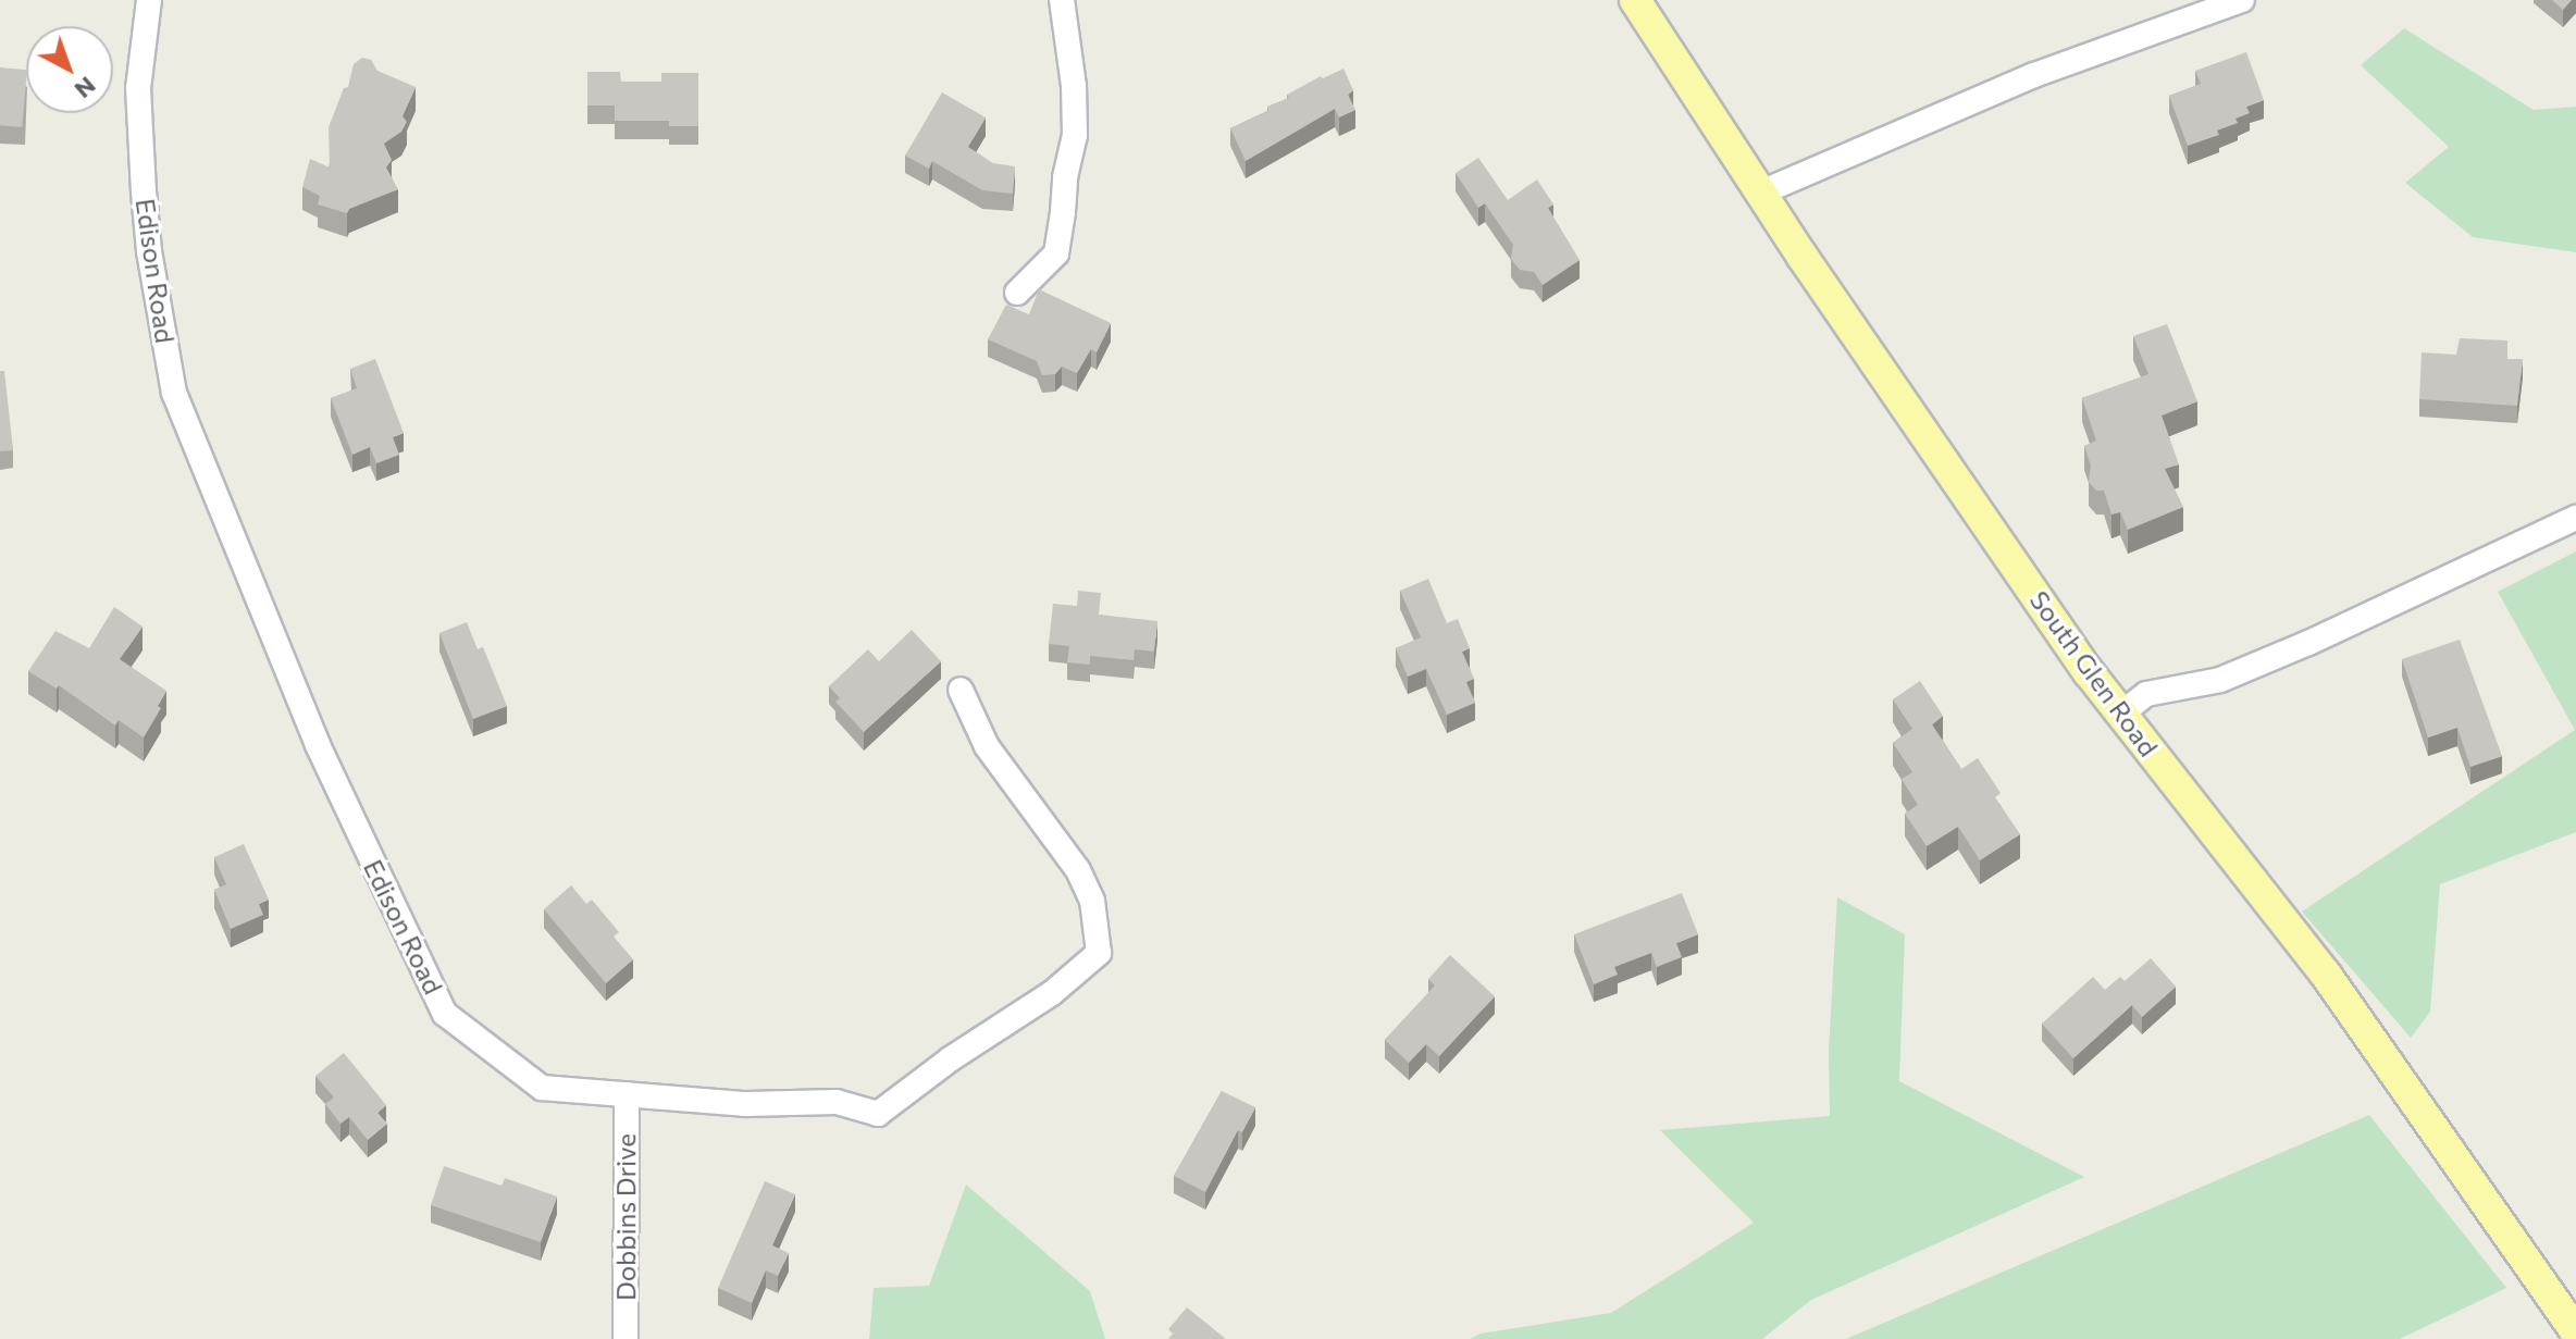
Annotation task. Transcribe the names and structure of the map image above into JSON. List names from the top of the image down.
{
  "streets": {
    "main road": ["South Glen Road"],
    "street": ["Edison Road", "Dobbins Drive"]
  },
  "crossings": [
    ["Edison Road", "Dobbins Drive"]
  ],
  "north": "bottom right"
}
